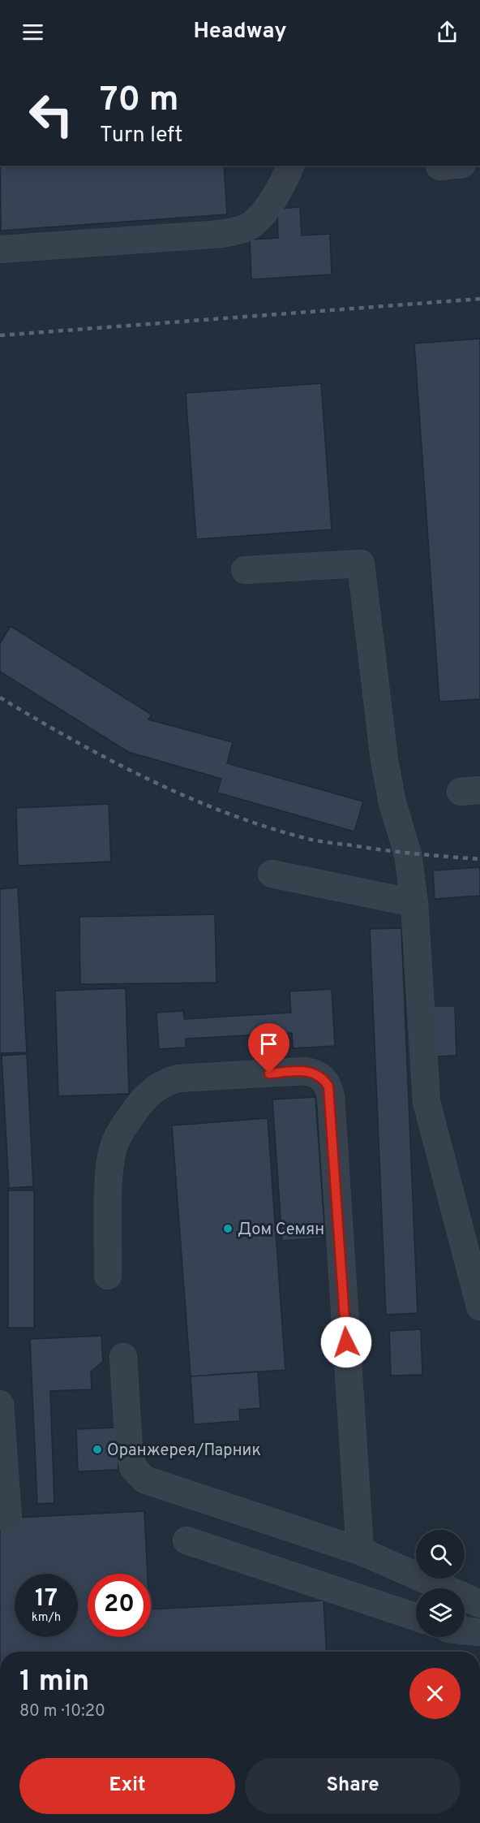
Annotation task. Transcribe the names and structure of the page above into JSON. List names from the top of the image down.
{
  "places": ["Дом Семян", "Оранжерея/Парник"],
  "page": {
    "header": "Headway",
    "turn": ["70 m", "Turn left"],
    "speed": "17 km/h",
    "limit": "20",
    "heading": ["1 min", "80 m · 10:20"],
    "buttons": ["Exit", "Share"]
  }
}
